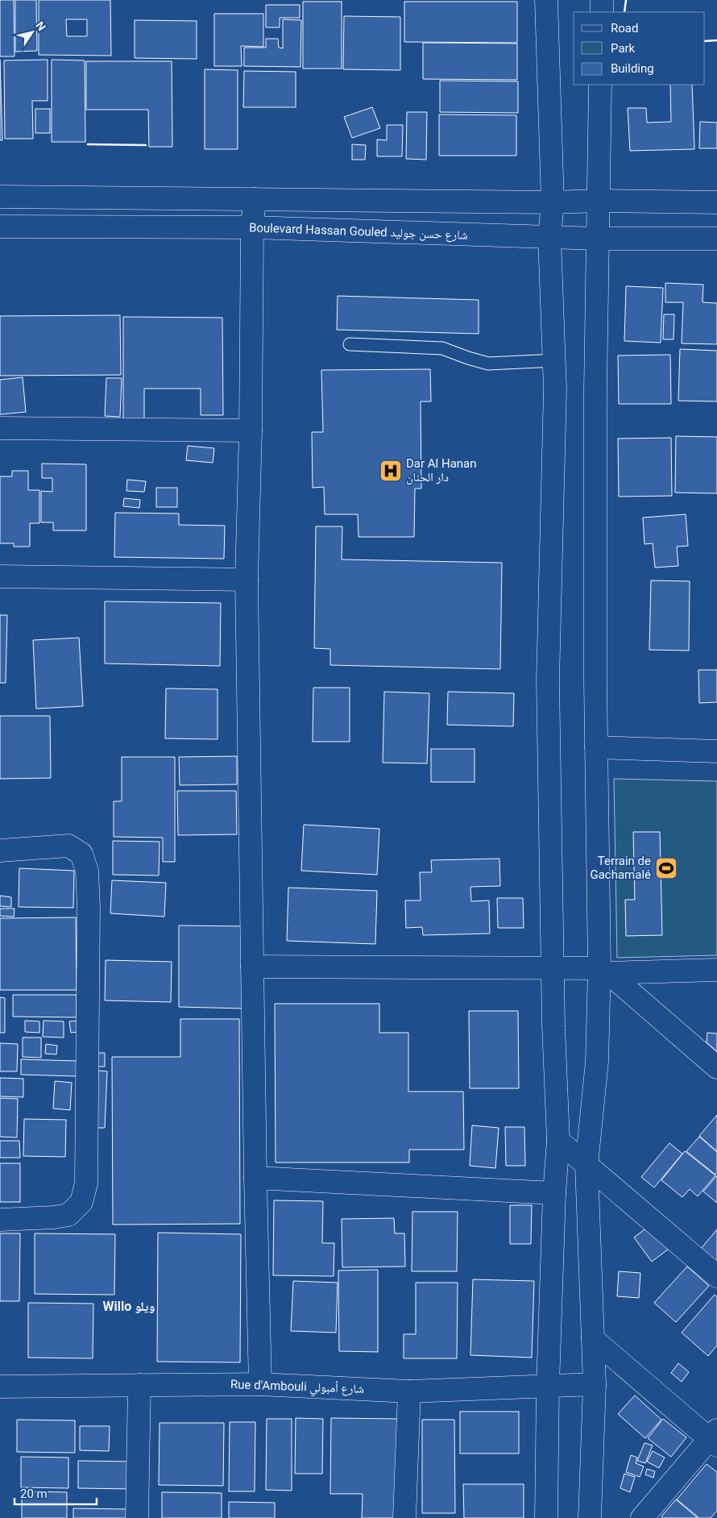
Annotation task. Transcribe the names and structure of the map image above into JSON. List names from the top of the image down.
{
  "streets": {
    "street": ["Boulevard Hassan Gouled شارع حسن جوليد", "Rue d'Ambouli شارع أمبولي"]
  },
  "districts": ["Willo ويلو"],
  "places": {
    "hospital": ["Dar Al Hanan دار الحنان"],
    "sports": ["Terrain de Gachamalé"]
  },
  "legend": ["Road", "Park", "Building"],
  "scale_bar": "20 m",
  "north": "top right"
}
